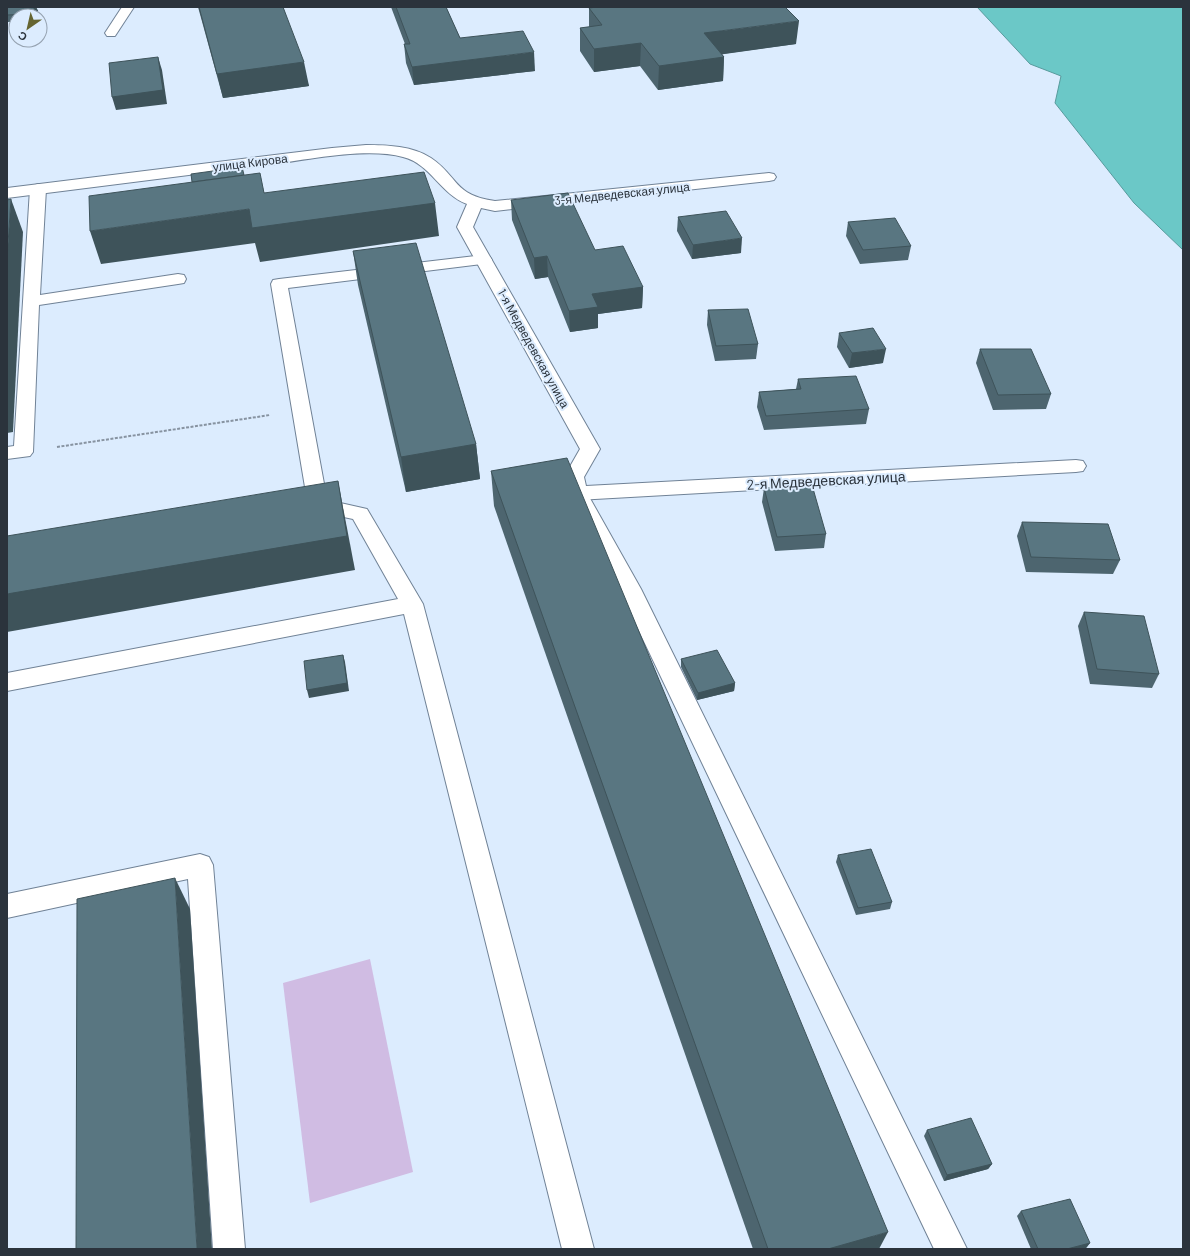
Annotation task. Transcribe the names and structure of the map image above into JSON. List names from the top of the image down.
{
  "streets": {
    "street": [
      "улица Кирова",
      "3-я Медведевская улица",
      "1-я Медведевская улица",
      "2-я Медведевская улица"
    ]
  },
  "crossings": [
    ["улица Кирова", "3-я Медведевская улица"],
    ["улица Кирова", "1-я Медведевская улица"],
    ["3-я Медведевская улица", "1-я Медведевская улица"],
    ["1-я Медведевская улица", "2-я Медведевская улица"]
  ],
  "north": "bottom left"
}
